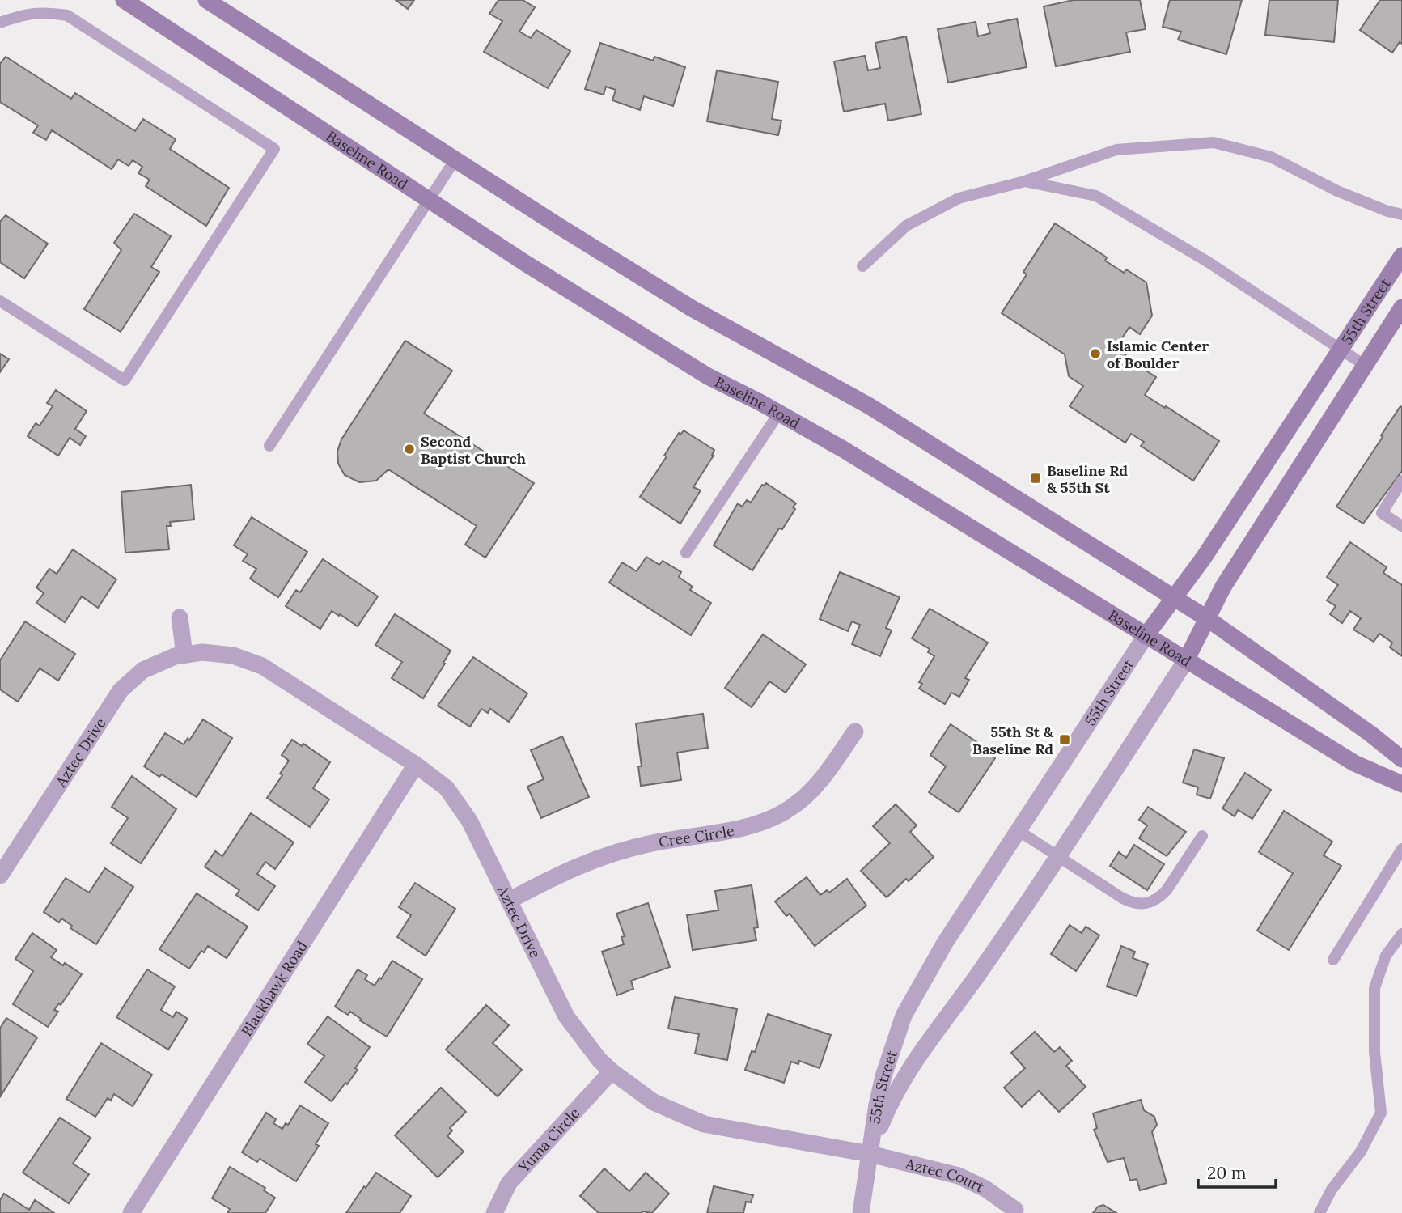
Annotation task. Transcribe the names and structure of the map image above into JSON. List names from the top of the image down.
{
  "streets": {
    "main road": ["Baseline Road", "55th Street"],
    "street": [
      "Aztec Drive",
      "Cree Circle",
      "Blackhawk Road",
      "Yuma Circle",
      "Aztec Court"
    ]
  },
  "crossings": [
    ["Baseline Road", "55th Street"],
    ["55th Street", "Aztec Drive"],
    ["55th Street", "Aztec Court"],
    ["Aztec Drive", "Cree Circle"],
    ["Aztec Drive", "Blackhawk Road"],
    ["Aztec Drive", "Yuma Circle"],
    ["Aztec Drive", "Aztec Court"]
  ],
  "places": {
    "other": ["Islamic Center of Boulder", "Second Baptist Church"],
    "transit": ["Baseline Rd & 55th St", "55th St & Baseline Rd"]
  },
  "scale_bar": "20 m"
}
